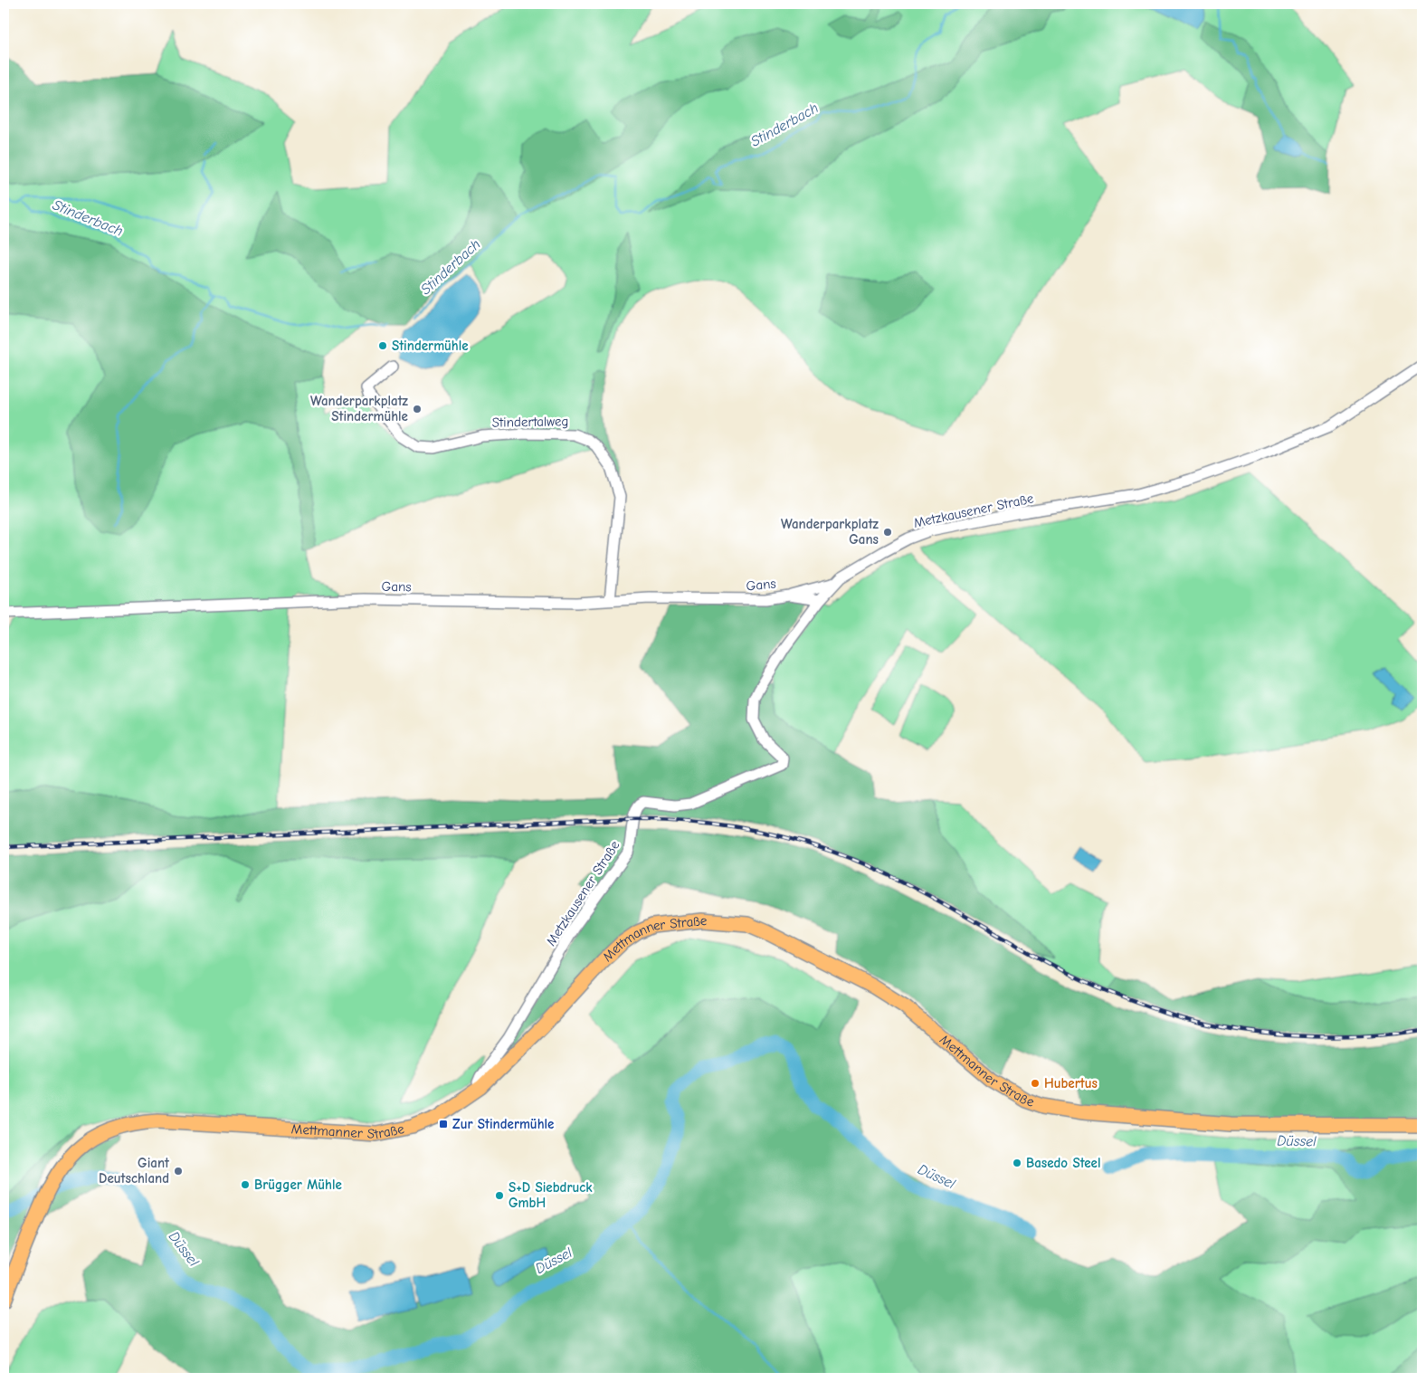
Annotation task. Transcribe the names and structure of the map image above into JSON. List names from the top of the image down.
{
  "streets": {
    "main road": ["Mettmanner Straße"],
    "street": ["Stindertalweg", "Metzkausener Straße", "Gans"]
  },
  "crossings": [
    ["Stindertalweg", "Gans"],
    ["Metzkausener Straße", "Gans"],
    ["Metzkausener Straße", "Mettmanner Straße"]
  ],
  "water": ["Stinderbach", "Düssel"],
  "places": {
    "other": [
      "Stindermühle",
      "Wanderparkplatz Stindermühle",
      "Wanderparkplatz Gans",
      "Hubertus",
      "Basedo Steel",
      "Giant Deutschland",
      "Brügger Mühle",
      "S+D Siebdruck GmbH"
    ],
    "transit": ["Zur Stindermühle"]
  }
}
